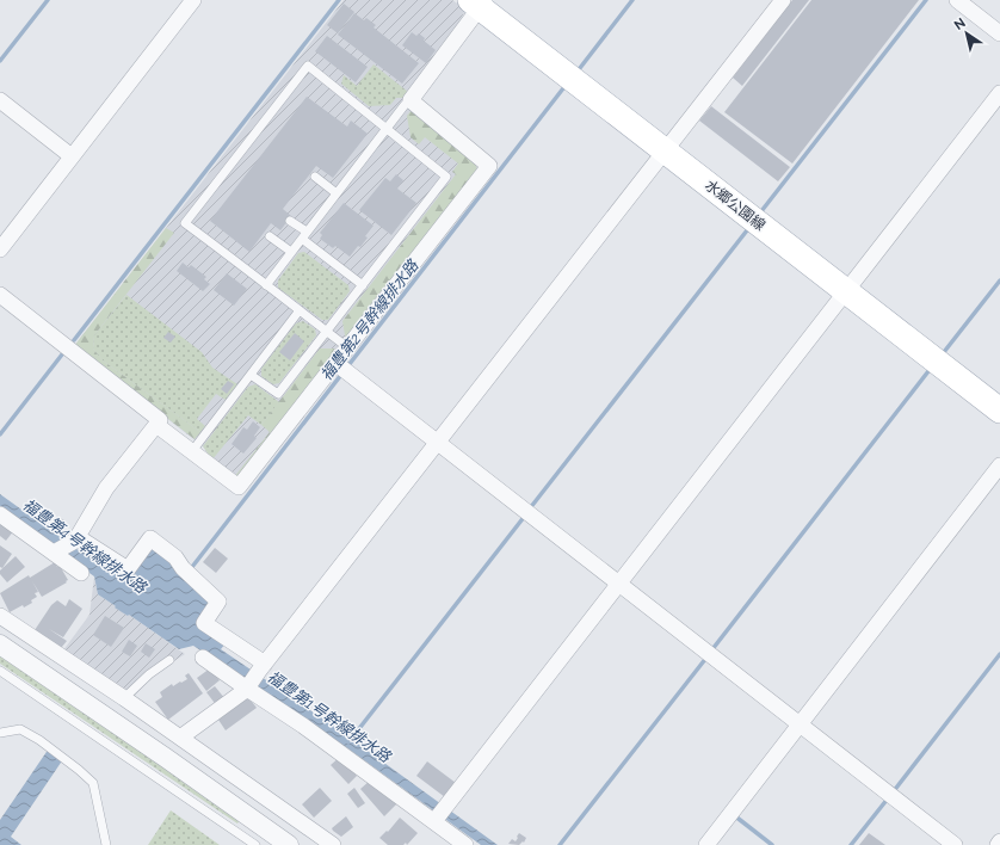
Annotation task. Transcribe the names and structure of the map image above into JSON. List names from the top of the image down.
{
  "streets": {
    "main road": ["水郷公園線"]
  },
  "water": ["福豊第2号幹線排水路", "福豊第4号幹線排水路", "福豊第1号幹線排水路"],
  "north": "top left"
}
